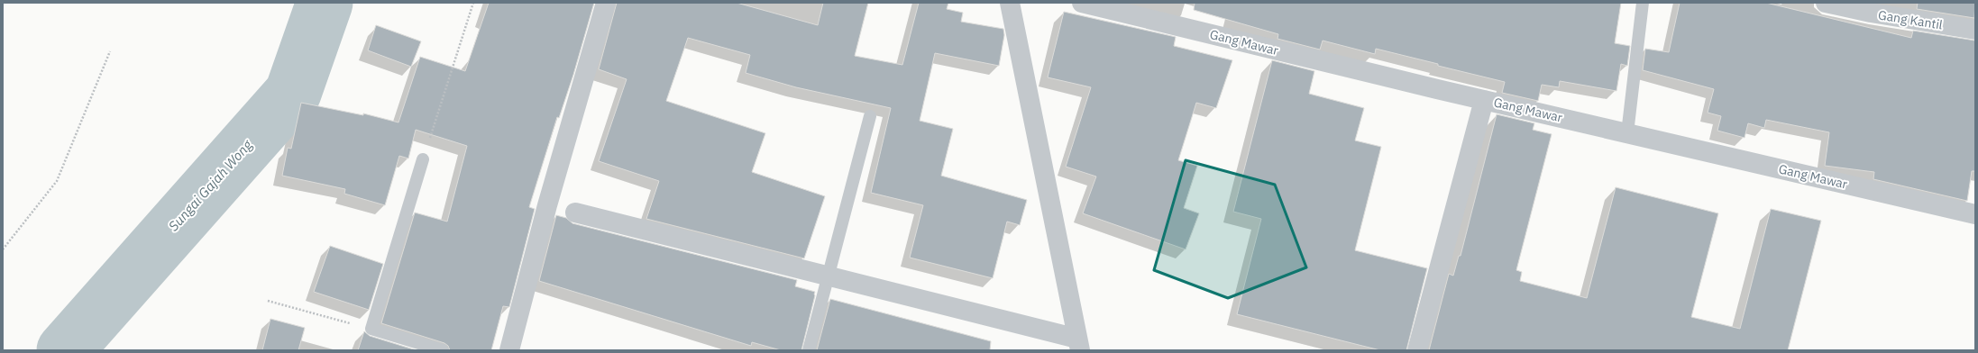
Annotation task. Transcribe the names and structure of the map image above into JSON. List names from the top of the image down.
{
  "streets": {
    "street": ["Gang Kantil", "Gang Mawar"]
  },
  "water": ["Sungai Gajah Wong"]
}
